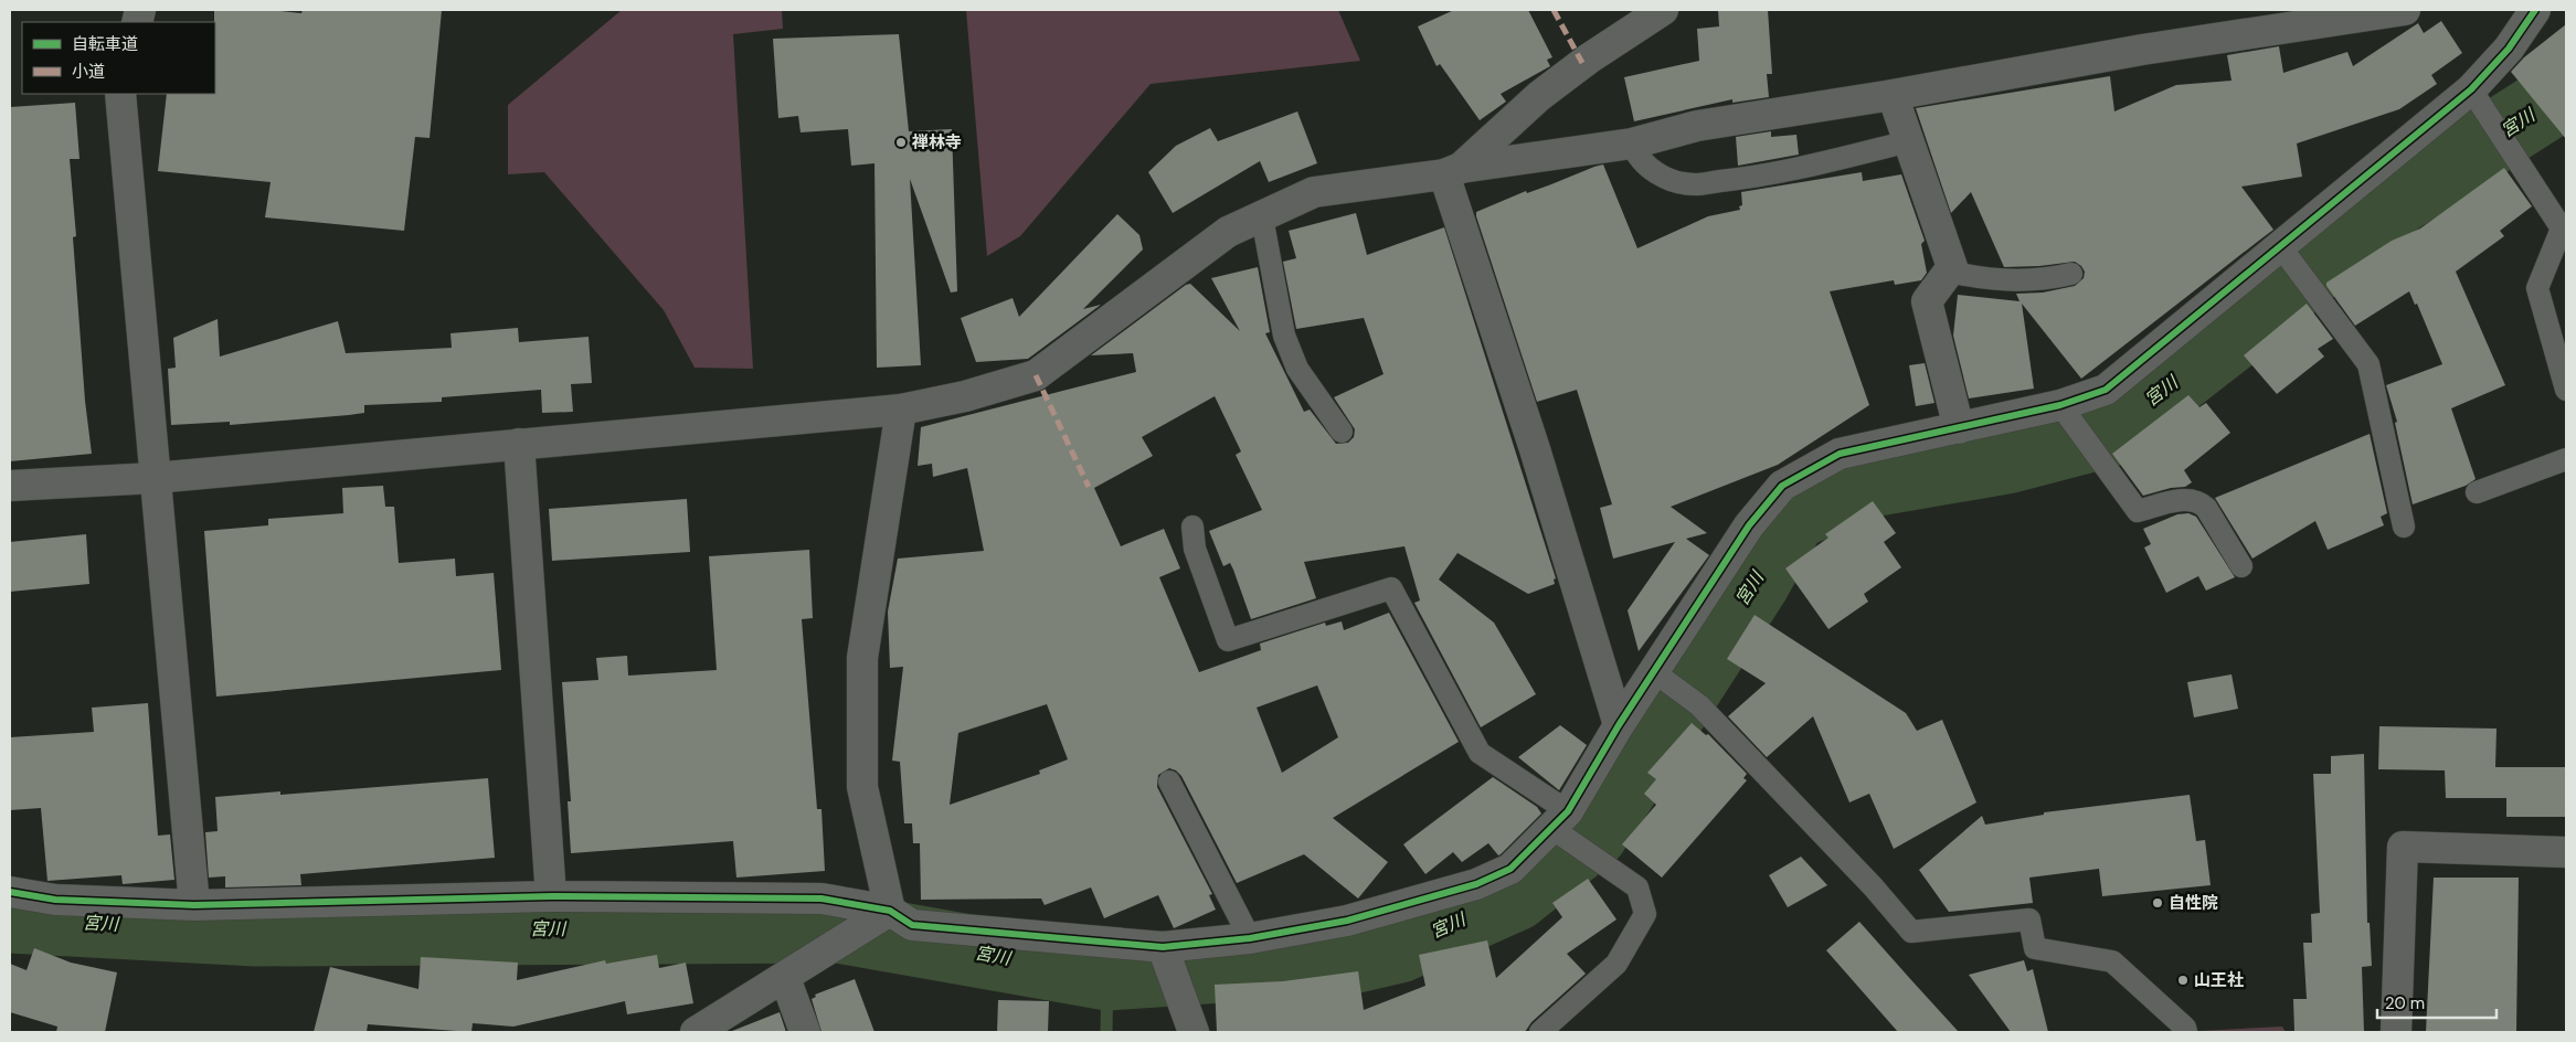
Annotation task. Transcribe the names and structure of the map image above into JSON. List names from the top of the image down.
{
  "water": ["宮川"],
  "places": ["禅林寺", "自性院", "山王社"],
  "legend": ["自転車道", "小道"],
  "scale_bar": "20 m"
}
